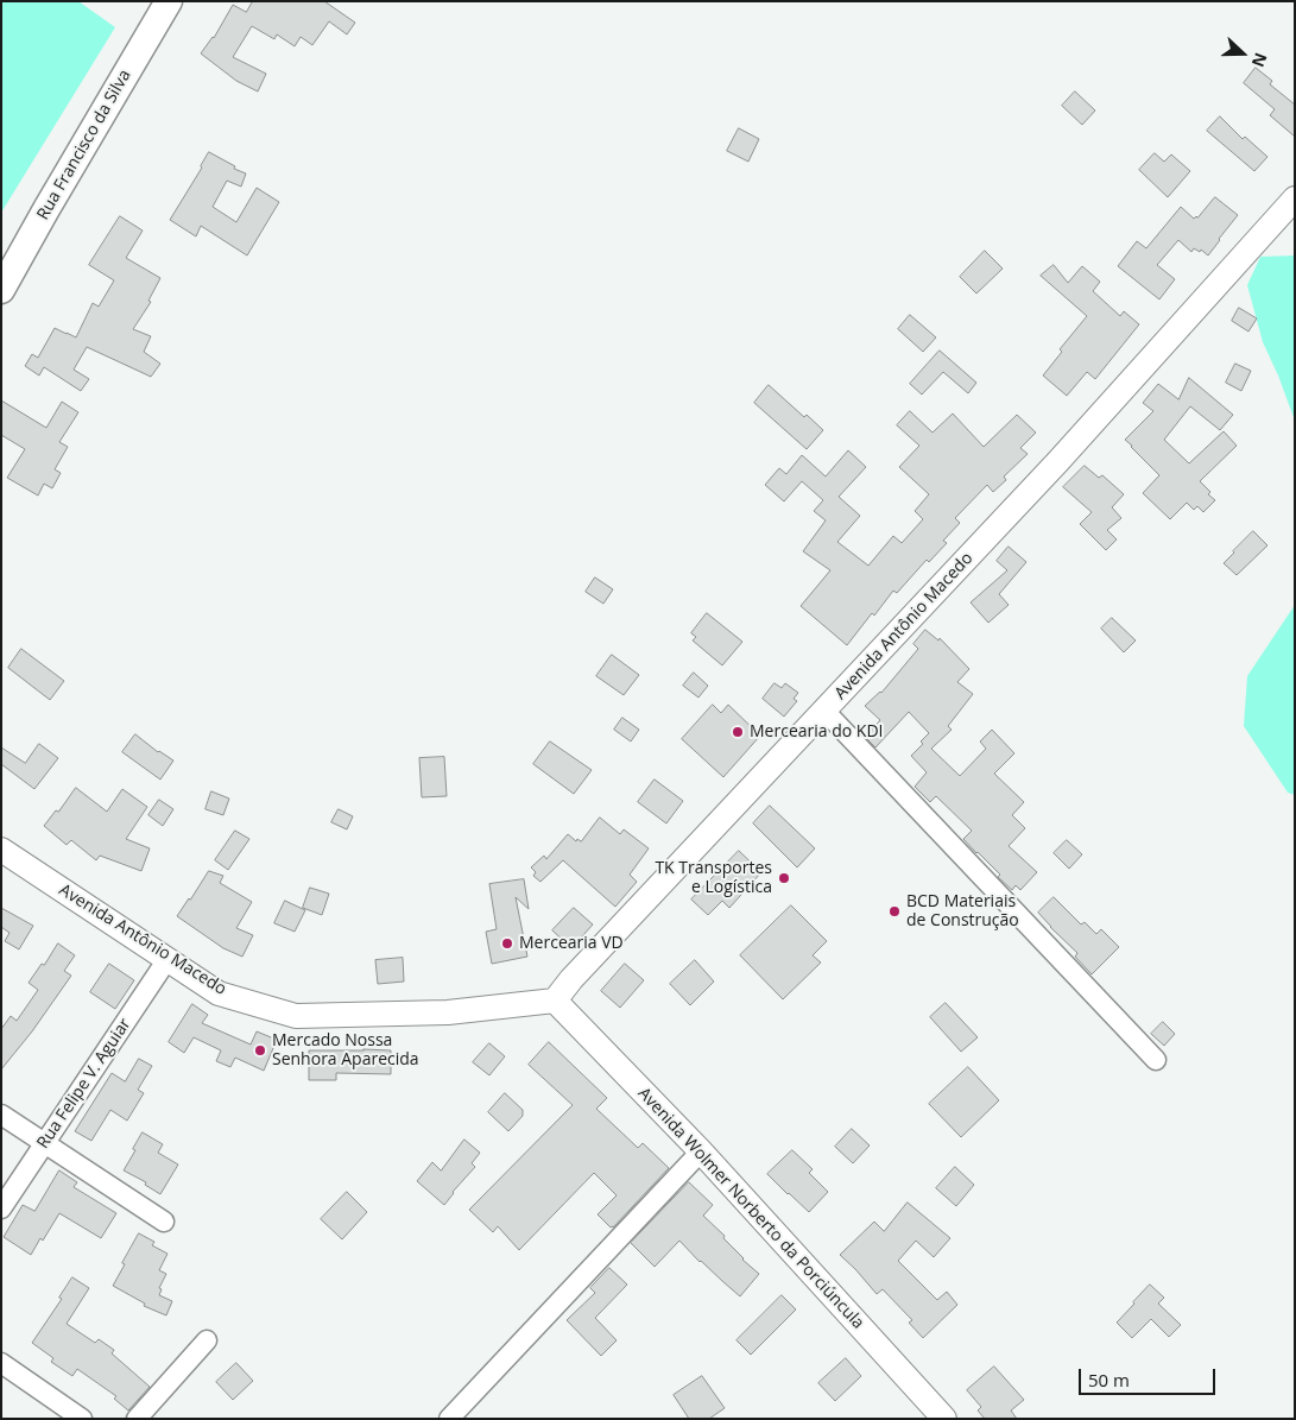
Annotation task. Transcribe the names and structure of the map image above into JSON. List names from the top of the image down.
{
  "streets": {
    "main road": ["Rua Francisco da Silva"],
    "street": ["Avenida Antônio Macedo", "Rua Felipe V. Aguiar", "Avenida Wolmer Norberto da Porciúncula"]
  },
  "crossings": [
    ["Avenida Antônio Macedo", "Rua Felipe V. Aguiar"],
    ["Avenida Antônio Macedo", "Avenida Wolmer Norberto da Porciúncula"]
  ],
  "places": [
    "Mercearia do KDI",
    "TK Transportes e Logística",
    "BCD Materiais de Construção",
    "Mercearia VD",
    "Mercado Nossa Senhora Aparecida"
  ],
  "scale_bar": "50 m",
  "north": "right"
}
